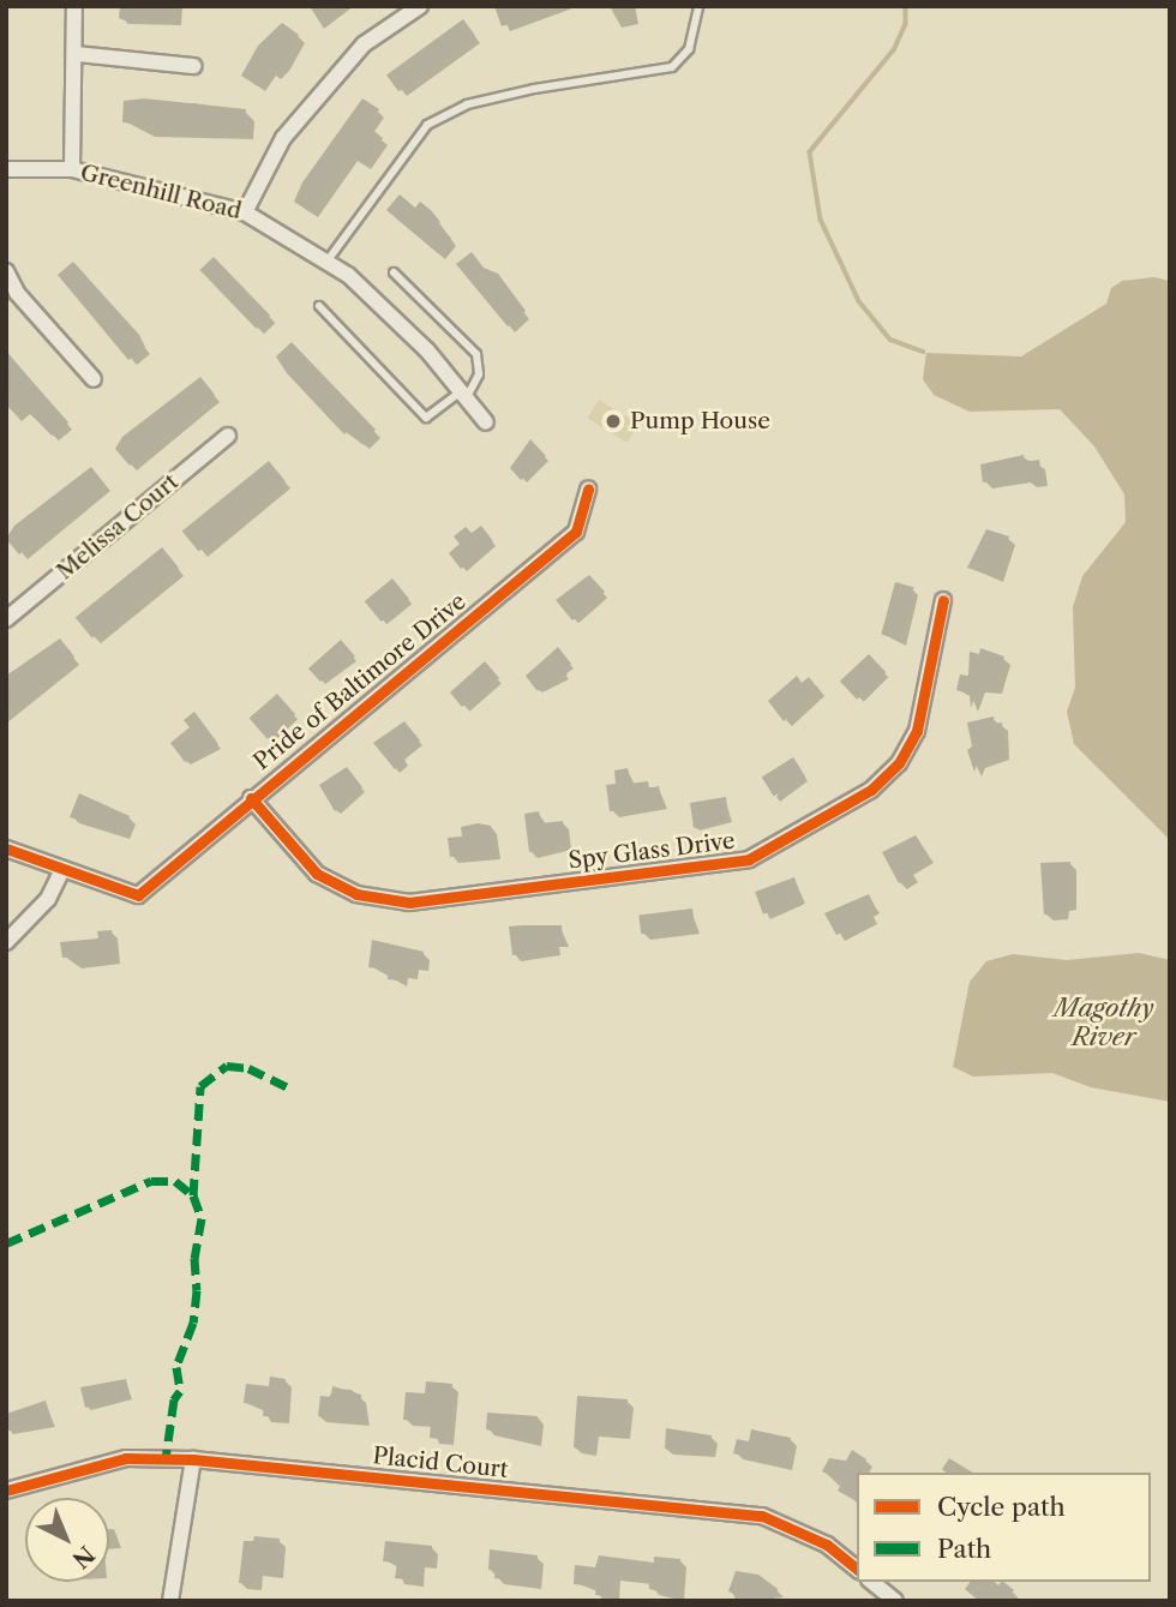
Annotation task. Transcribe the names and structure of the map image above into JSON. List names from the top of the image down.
{
  "streets": {
    "street": [
      "Greenhill Road",
      "Melissa Court",
      "Pride of Baltimore Drive",
      "Spy Glass Drive",
      "Placid Court"
    ]
  },
  "crossings": [
    ["Pride of Baltimore Drive", "Spy Glass Drive"]
  ],
  "water": ["Magothy River"],
  "places": ["Pump House"],
  "legend": ["Cycle path", "Path"],
  "north": "bottom right"
}
